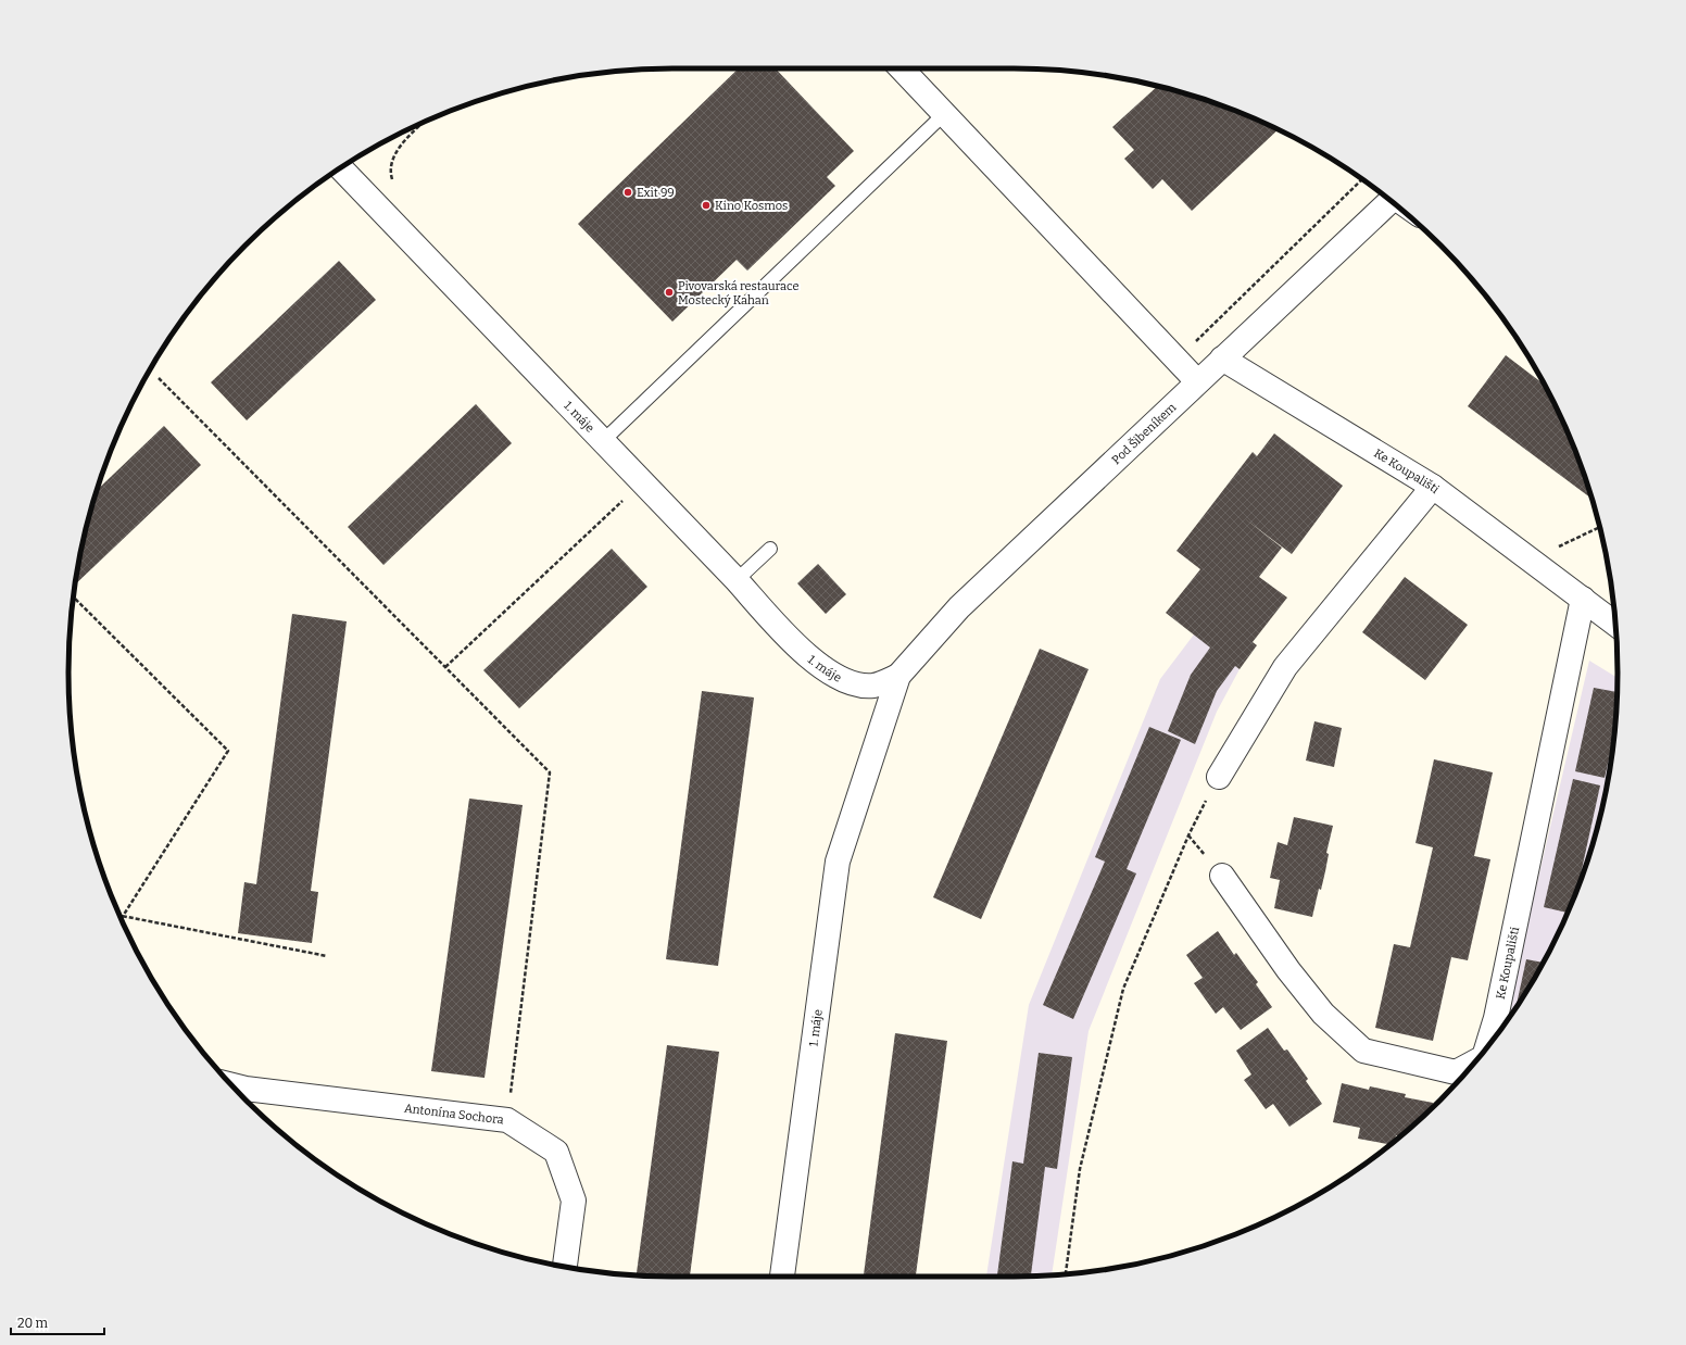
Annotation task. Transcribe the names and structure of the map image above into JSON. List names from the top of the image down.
{
  "streets": {
    "street": [
      "1. máje",
      "Pod Šibeníkem",
      "Ke Koupališti",
      "Antonína Sochora"
    ]
  },
  "crossings": [
    ["1. máje", "Pod Šibeníkem"],
    ["Pod Šibeníkem", "Ke Koupališti"]
  ],
  "places": ["Exit 99", "Kino Kosmos", "Pivovarská restaurace Mostecký Kahan"],
  "scale_bar": "20 m"
}
